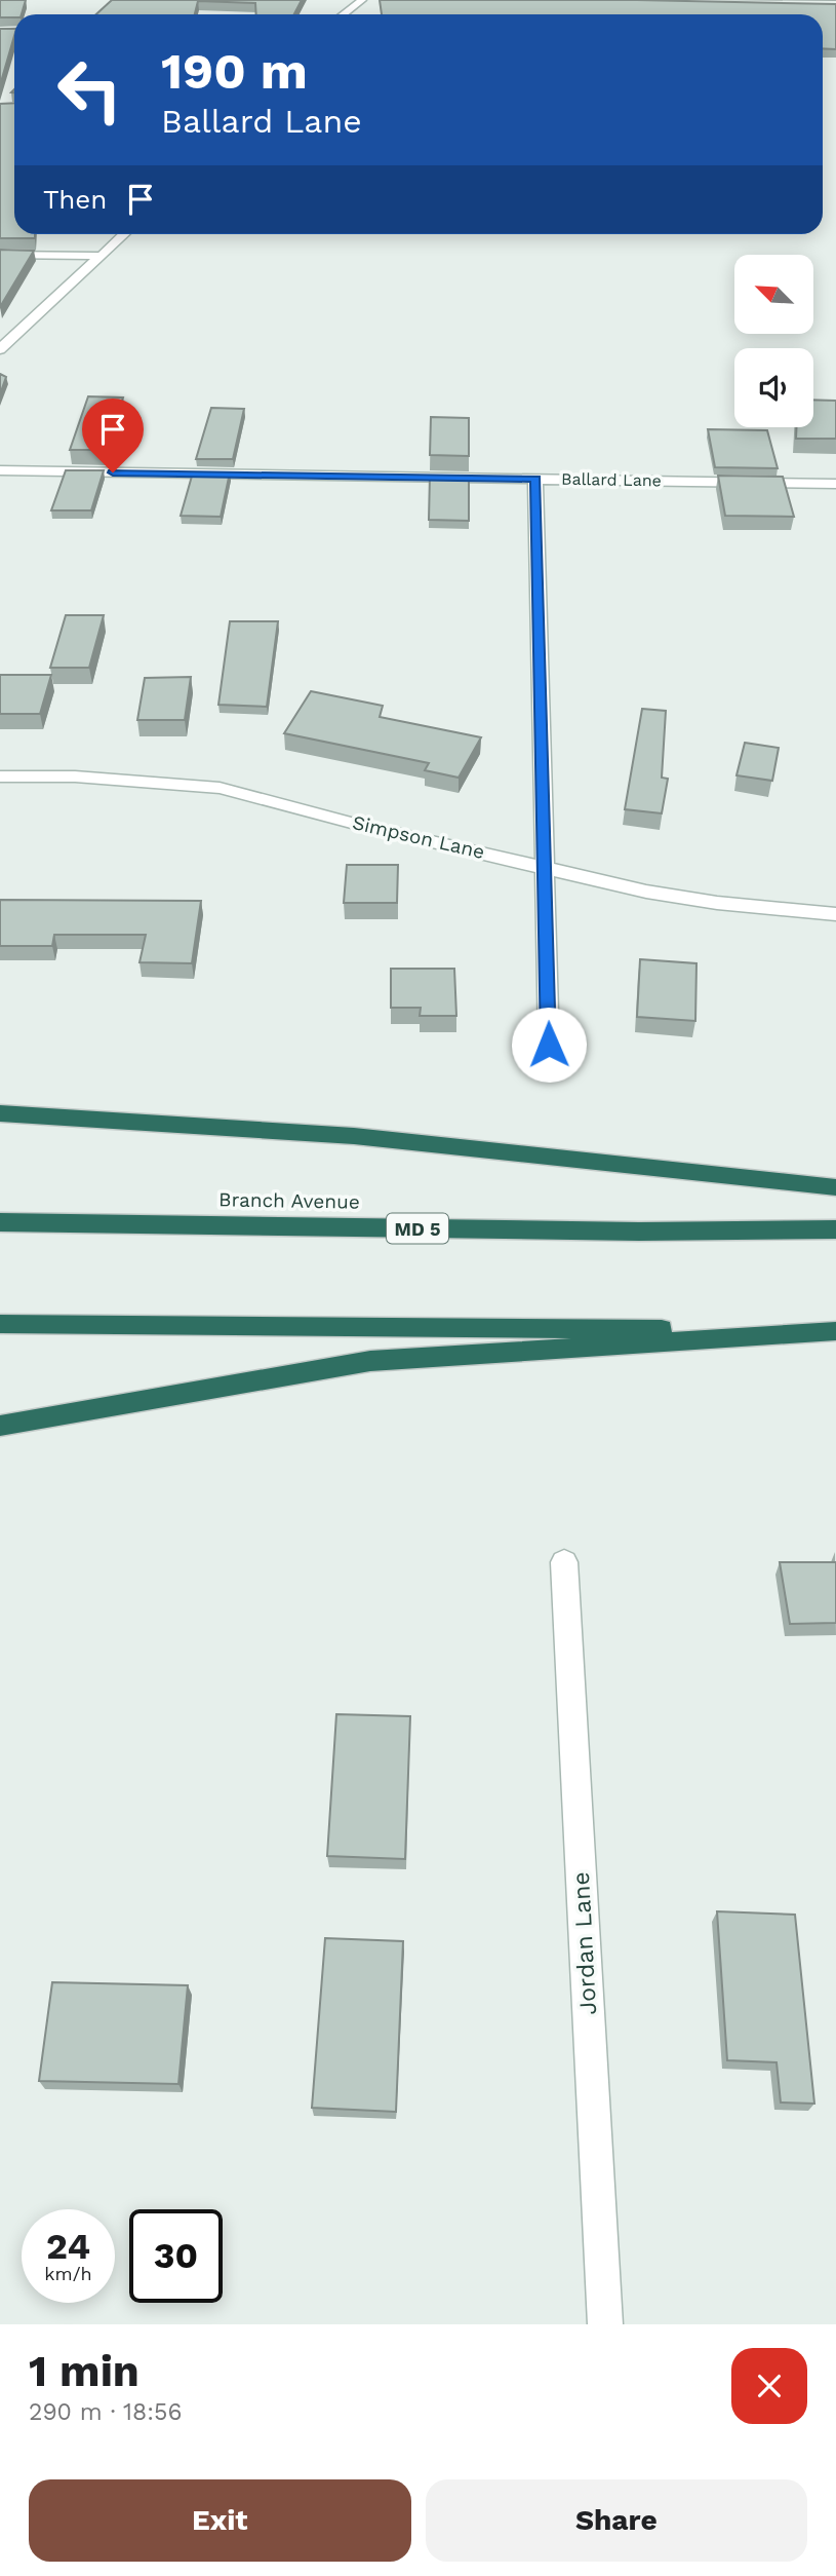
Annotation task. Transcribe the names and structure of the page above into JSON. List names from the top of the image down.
{
  "streets": {
    "highway": ["Branch Avenue", "MD 5"],
    "street": ["Ballard Lane", "Simpson Lane", "Jordan Lane"]
  },
  "north": "top left",
  "page": {
    "turn": ["190 m", "Ballard Lane"],
    "then": "Then",
    "speed": "24 km/h",
    "limit": "30",
    "heading": ["1 min", "290 m · 18:56"],
    "buttons": ["Exit", "Share"]
  }
}
